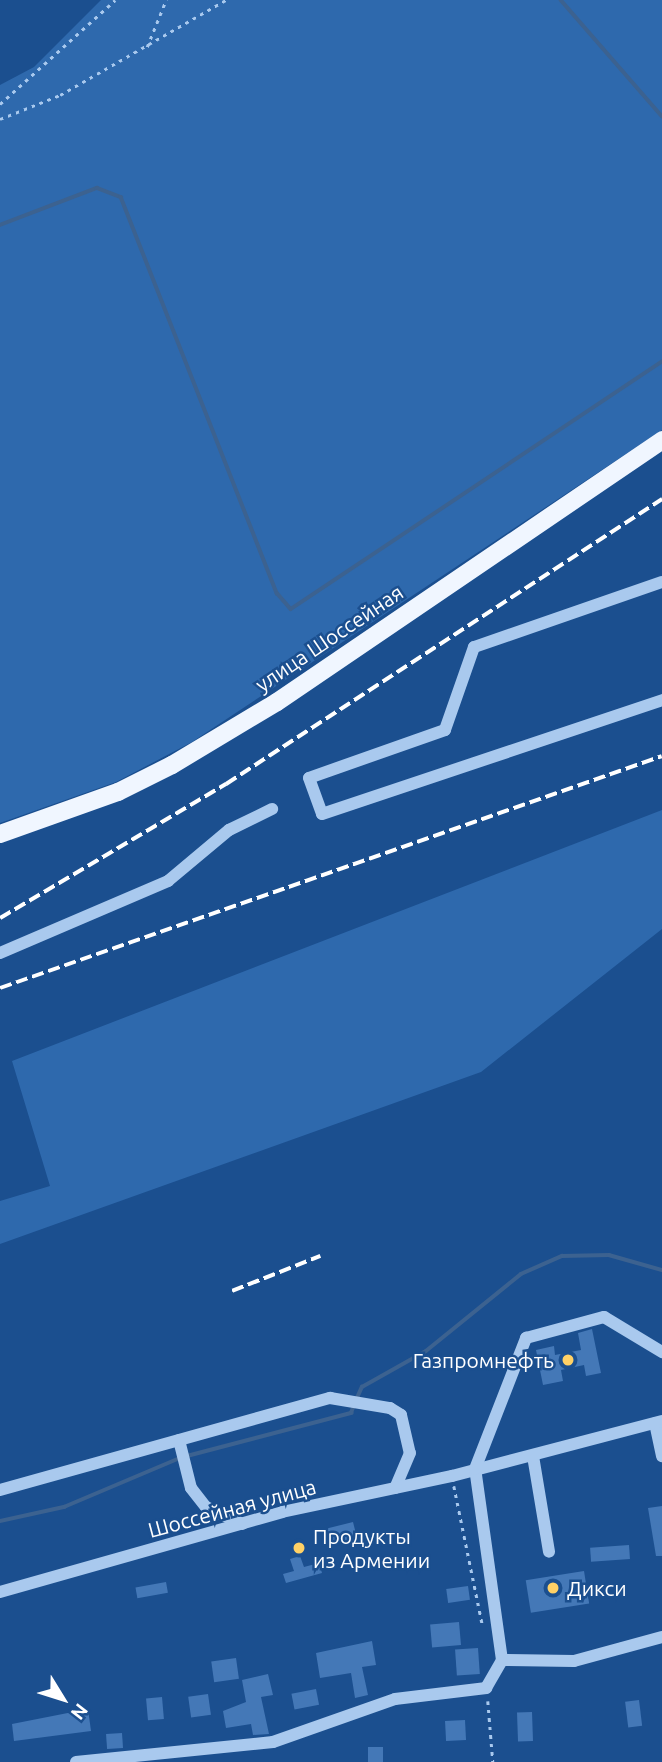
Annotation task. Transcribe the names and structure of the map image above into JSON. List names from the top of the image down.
{
  "streets": {
    "main road": ["улица Шоссейная"],
    "street": ["Шоссейная улица"]
  },
  "places": ["Газпромнефть", "Продукты из Армении", "Дикси"],
  "north": "bottom right"
}
